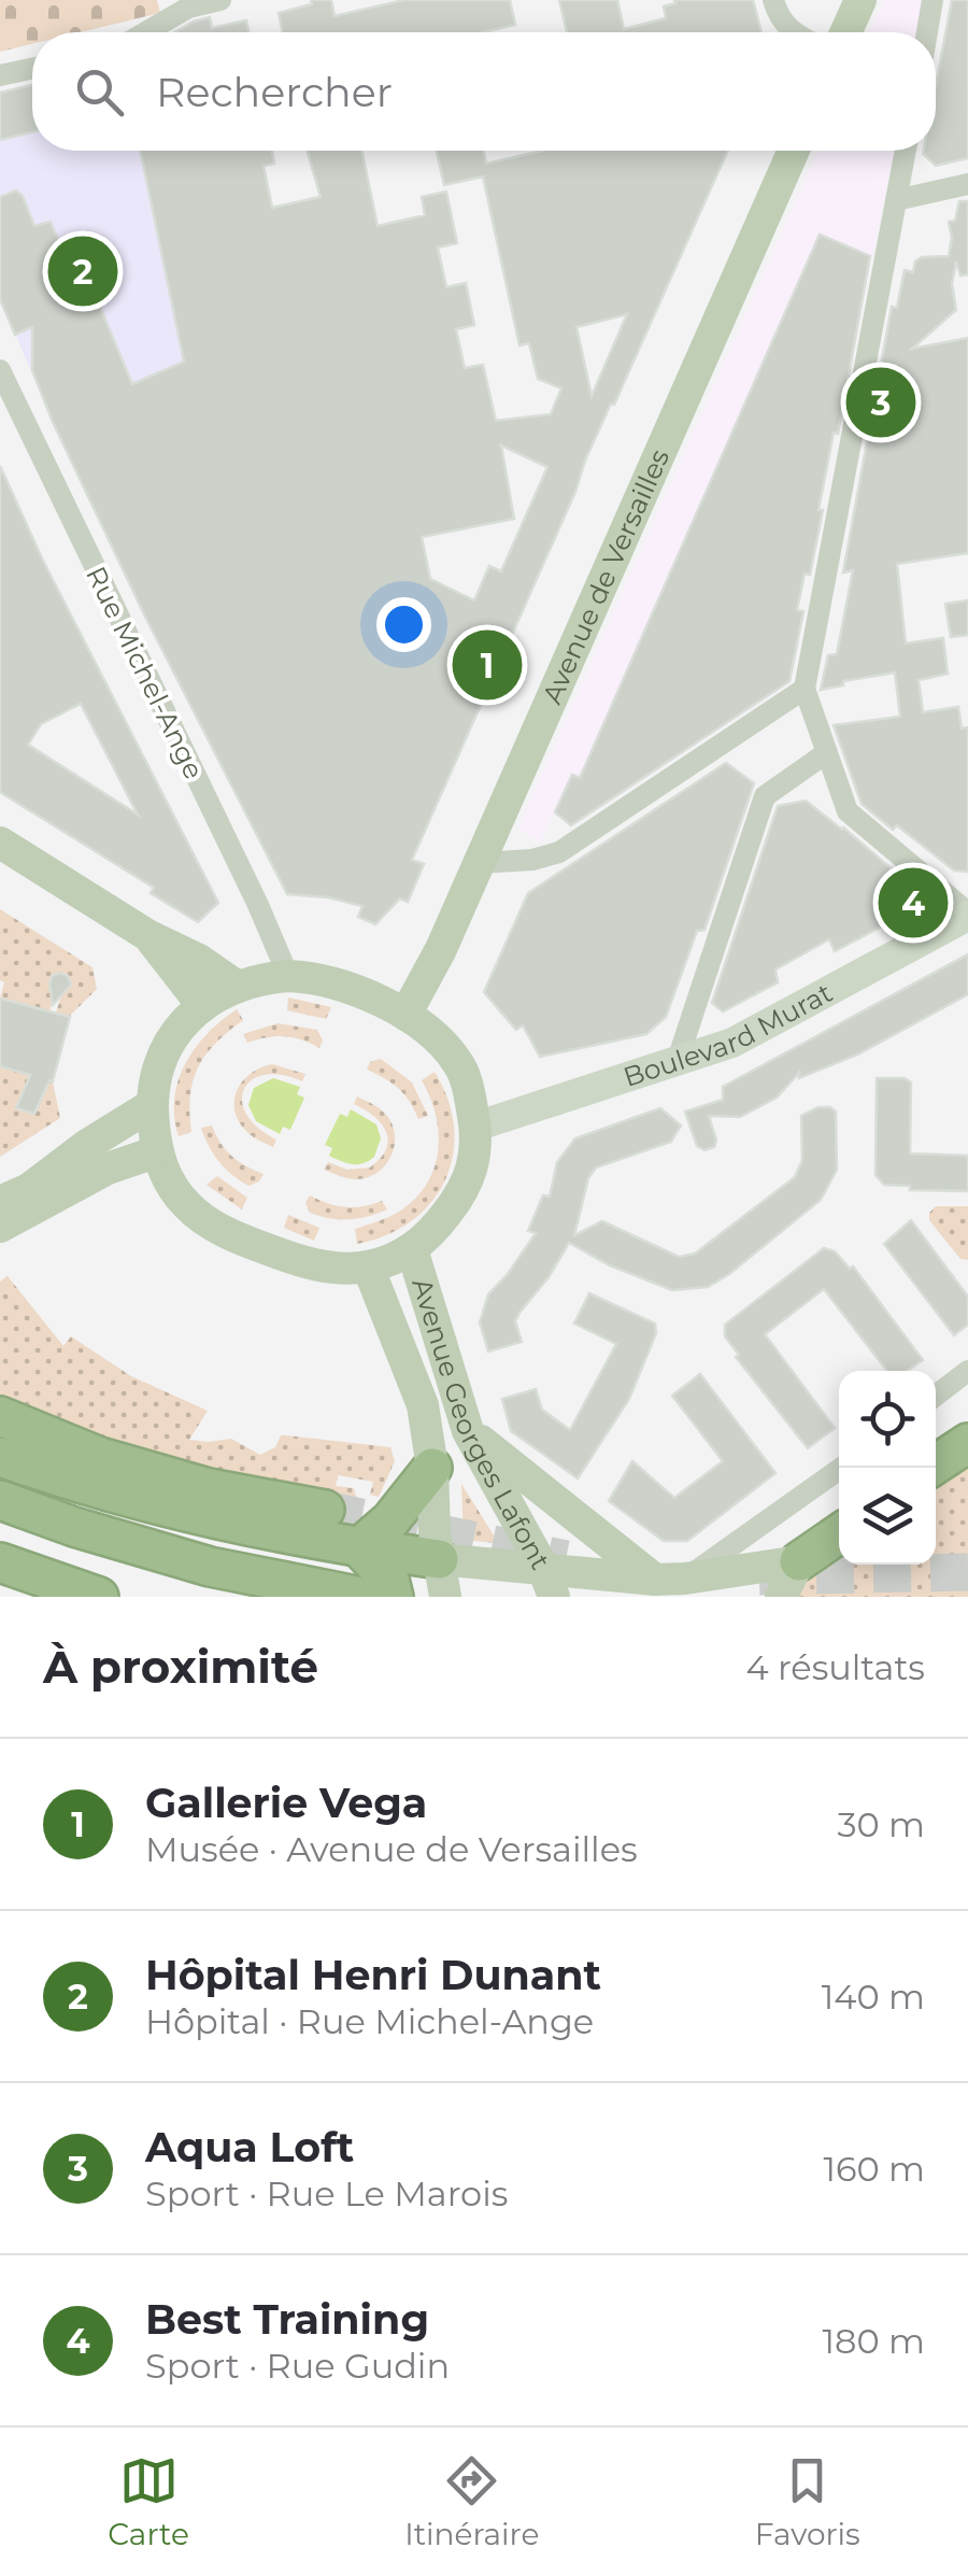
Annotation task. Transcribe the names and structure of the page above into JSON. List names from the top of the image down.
{
  "streets": {
    "main road": ["Avenue de Versailles", "Boulevard Murat", "Avenue Georges Lafont"],
    "street": ["Rue Michel-Ange"]
  },
  "crossings": [
    ["Avenue de Versailles", "Rue Michel-Ange"],
    ["Avenue de Versailles", "Boulevard Murat"],
    ["Avenue de Versailles", "Avenue Georges Lafont"],
    ["Rue Michel-Ange", "Boulevard Murat"],
    ["Rue Michel-Ange", "Avenue Georges Lafont"],
    ["Boulevard Murat", "Avenue Georges Lafont"]
  ],
  "page": {
    "search": "Rechercher",
    "pins": [
      "2",
      "3",
      "1",
      "4"
    ],
    "heading": ["À proximité", "4 résultats"],
    "list": [
      {
        "mark": "1",
        "name": "Gallerie Vega",
        "note": "Musée · Avenue de Versailles",
        "value": "30 m"
      },
      {
        "mark": "2",
        "name": "Hôpital Henri Dunant",
        "note": "Hôpital · Rue Michel-Ange",
        "value": "140 m"
      },
      {
        "mark": "3",
        "name": "Aqua Loft",
        "note": "Sport · Rue Le Marois",
        "value": "160 m"
      },
      {
        "mark": "4",
        "name": "Best Training",
        "note": "Sport · Rue Gudin",
        "value": "180 m"
      }
    ],
    "nav": ["Carte", "Itinéraire", "Favoris"]
  }
}
